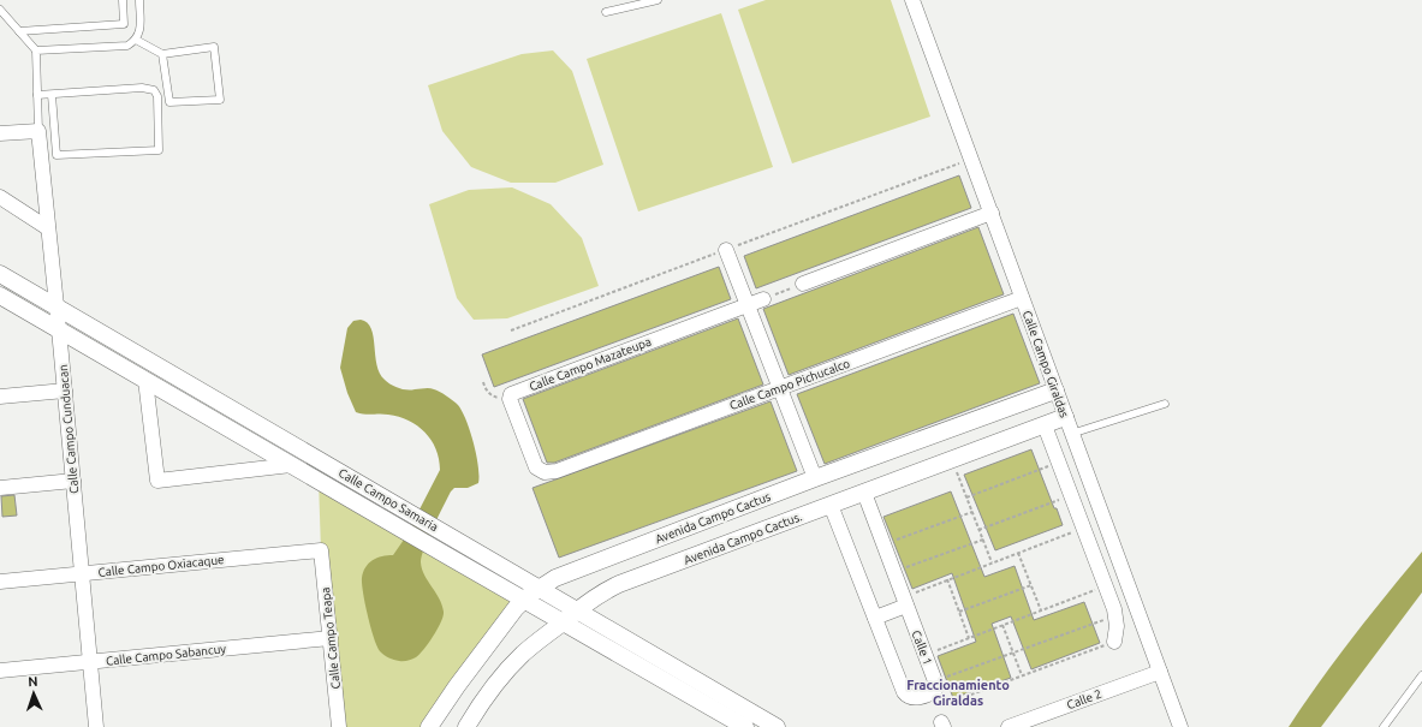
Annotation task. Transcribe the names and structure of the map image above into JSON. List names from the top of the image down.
{
  "streets": {
    "street": [
      "Calle Campo Mazateupa",
      "Calle Campo Giraldas",
      "Calle Campo Pichucalco",
      "Calle Campo Cunduacan",
      "Calle Campo Samaria",
      "Avenida Campo Cactus",
      "Avenida Campo Cactus.",
      "Calle Campo Oxiacaque",
      "Calle Campo Teapa",
      "Calle 1",
      "Calle Campo Sabancuy",
      "Calle 2"
    ]
  },
  "crossings": [
    ["Calle Campo Mazateupa", "Calle Campo Pichucalco"],
    ["Calle Campo Giraldas", "Calle Campo Pichucalco"],
    ["Calle Campo Giraldas", "Avenida Campo Cactus"],
    ["Calle Campo Giraldas", "Avenida Campo Cactus."],
    ["Calle Campo Giraldas", "Calle 2"],
    ["Calle Campo Cunduacan", "Calle Campo Samaria"],
    ["Calle Campo Cunduacan", "Calle Campo Oxiacaque"],
    ["Calle Campo Cunduacan", "Calle Campo Sabancuy"],
    ["Calle Campo Samaria", "Avenida Campo Cactus"],
    ["Calle Campo Samaria", "Avenida Campo Cactus."],
    ["Avenida Campo Cactus.", "Calle 1"],
    ["Calle Campo Oxiacaque", "Calle Campo Teapa"],
    ["Calle Campo Teapa", "Calle Campo Sabancuy"]
  ],
  "districts": ["Fraccionamiento Giraldas"],
  "north": "top"
}
